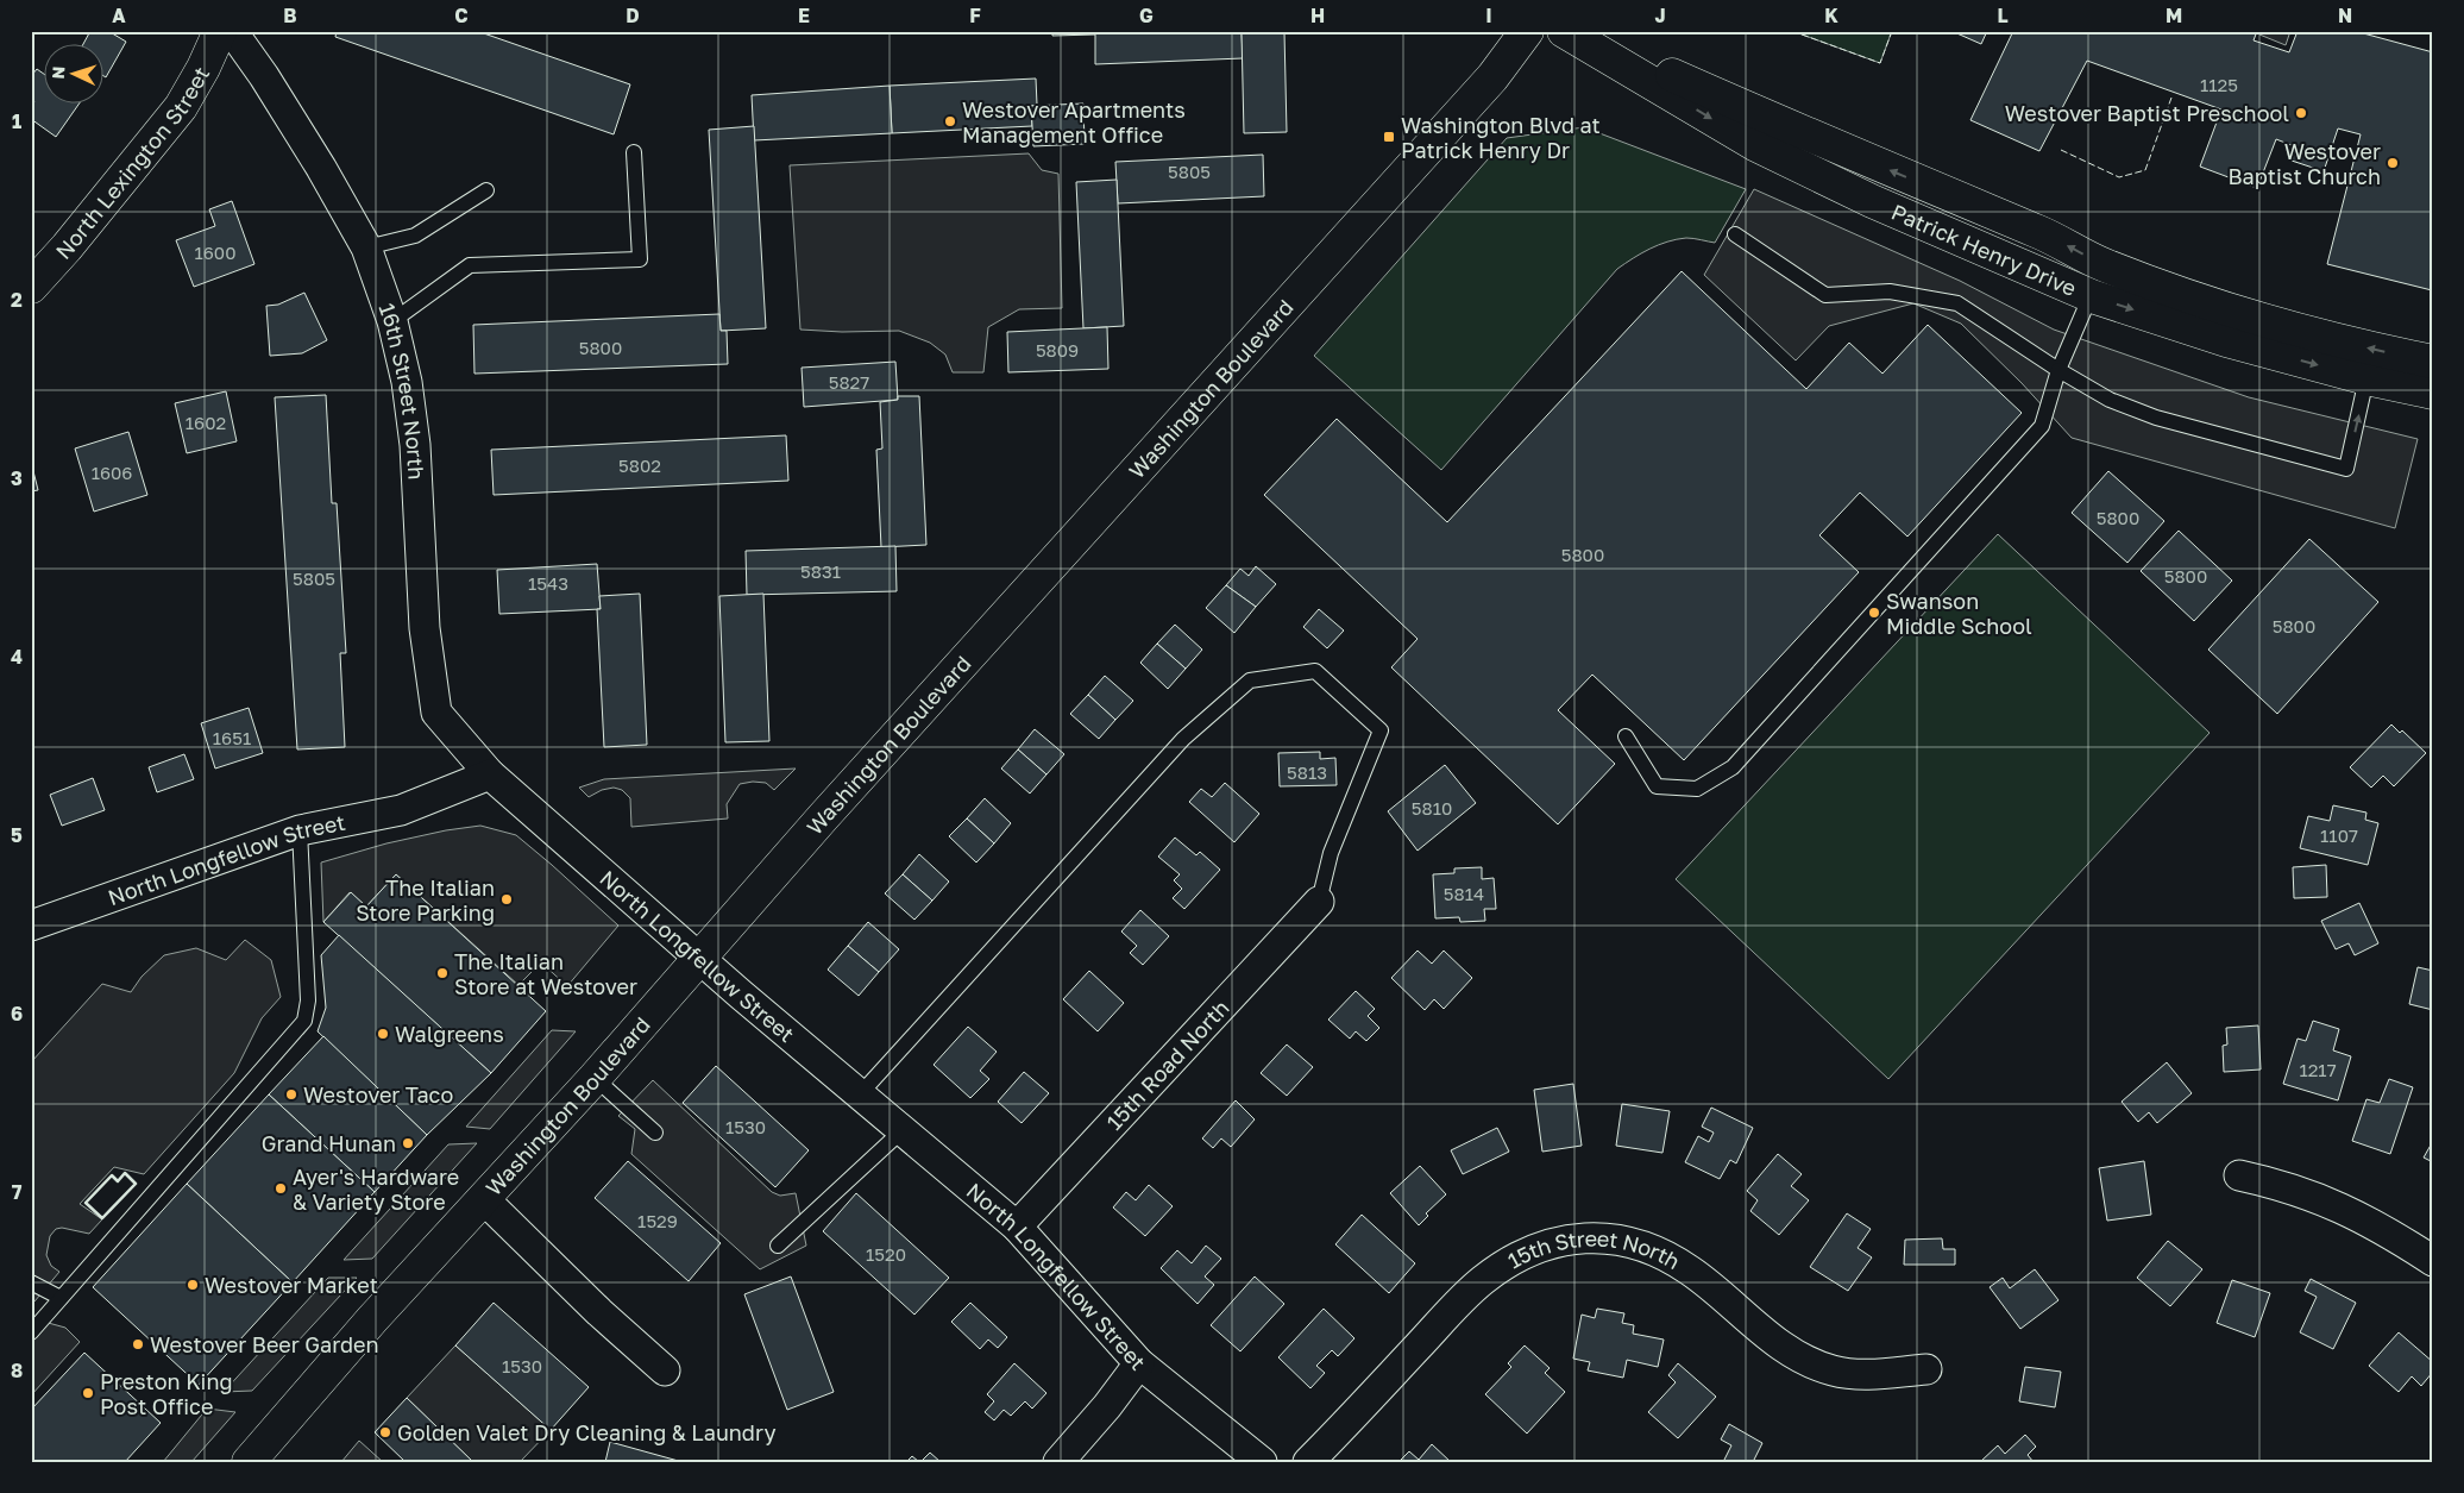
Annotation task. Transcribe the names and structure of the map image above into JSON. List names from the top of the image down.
{
  "streets": {
    "street": [
      "North Lexington Street",
      "Patrick Henry Drive",
      "Washington Boulevard",
      "16th Street North",
      "North Longfellow Street",
      "15th Road North",
      "15th Street North"
    ]
  },
  "crossings": [
    ["Washington Boulevard", "North Longfellow Street"],
    ["16th Street North", "North Longfellow Street"],
    ["North Longfellow Street", "15th Road North"]
  ],
  "places": {
    "other": [
      "Westover Baptist Preschool",
      "Westover Apartments Management Office",
      "Westover Baptist Church",
      "Swanson Middle School",
      "The Italian Store Parking",
      "The Italian Store at Westover",
      "Walgreens",
      "Westover Taco",
      "Grand Hunan",
      "Ayer's Hardware & Variety Store",
      "Westover Market",
      "Westover Beer Garden",
      "Preston King Post Office",
      "Golden Valet Dry Cleaning & Laundry"
    ],
    "transit": ["Washington Blvd at Patrick Henry Dr"]
  },
  "house_numbers": [
    "1125",
    "5805",
    "1600",
    "5800",
    "5809",
    "5827",
    "1602",
    "5802",
    "1606",
    "5800",
    "5800",
    "5831",
    "5800",
    "5805",
    "1543",
    "5800",
    "1651",
    "5813",
    "5810",
    "1107",
    "5814",
    "1217",
    "1530",
    "1529",
    "1520",
    "1530"
  ],
  "north": "left",
  "grid": {
    "columns": [
      "A",
      "B",
      "C",
      "D",
      "E",
      "F",
      "G",
      "H",
      "I",
      "J",
      "K",
      "L",
      "M",
      "N"
    ],
    "rows": [
      "1",
      "2",
      "3",
      "4",
      "5",
      "6",
      "7",
      "8"
    ]
  }
}
